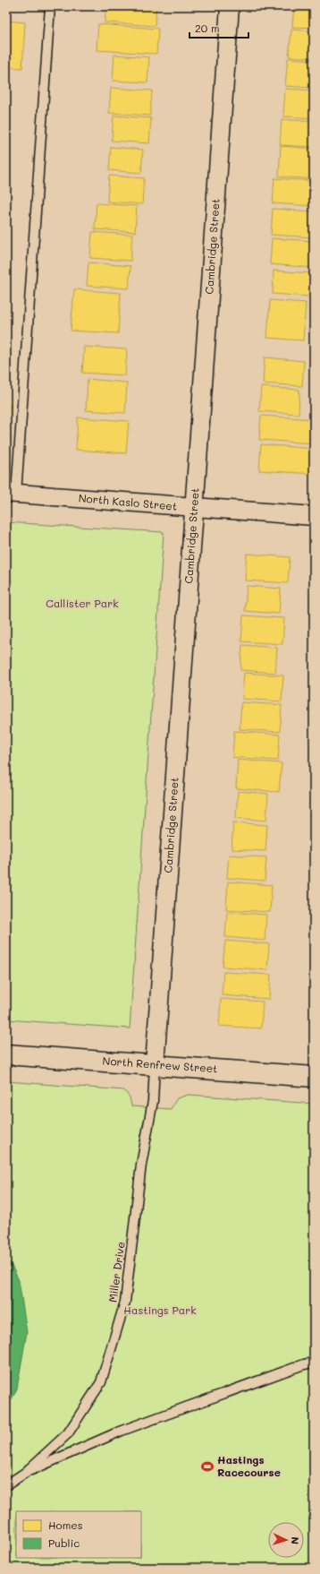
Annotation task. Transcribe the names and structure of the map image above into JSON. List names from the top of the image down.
{
  "streets": {
    "street": ["Cambridge Street", "North Kaslo Street", "North Renfrew Street"],
    "lane": ["Miller Drive"]
  },
  "crossings": [
    ["Cambridge Street", "North Kaslo Street"],
    ["Cambridge Street", "North Renfrew Street"],
    ["Cambridge Street", "Miller Drive"],
    ["North Renfrew Street", "Miller Drive"]
  ],
  "parks": ["Callister Park", "Hastings Park"],
  "places": {
    "sports": ["Hastings Racecourse"]
  },
  "legend": ["Homes", "Public"],
  "scale_bar": "20 m",
  "north": "right"
}
